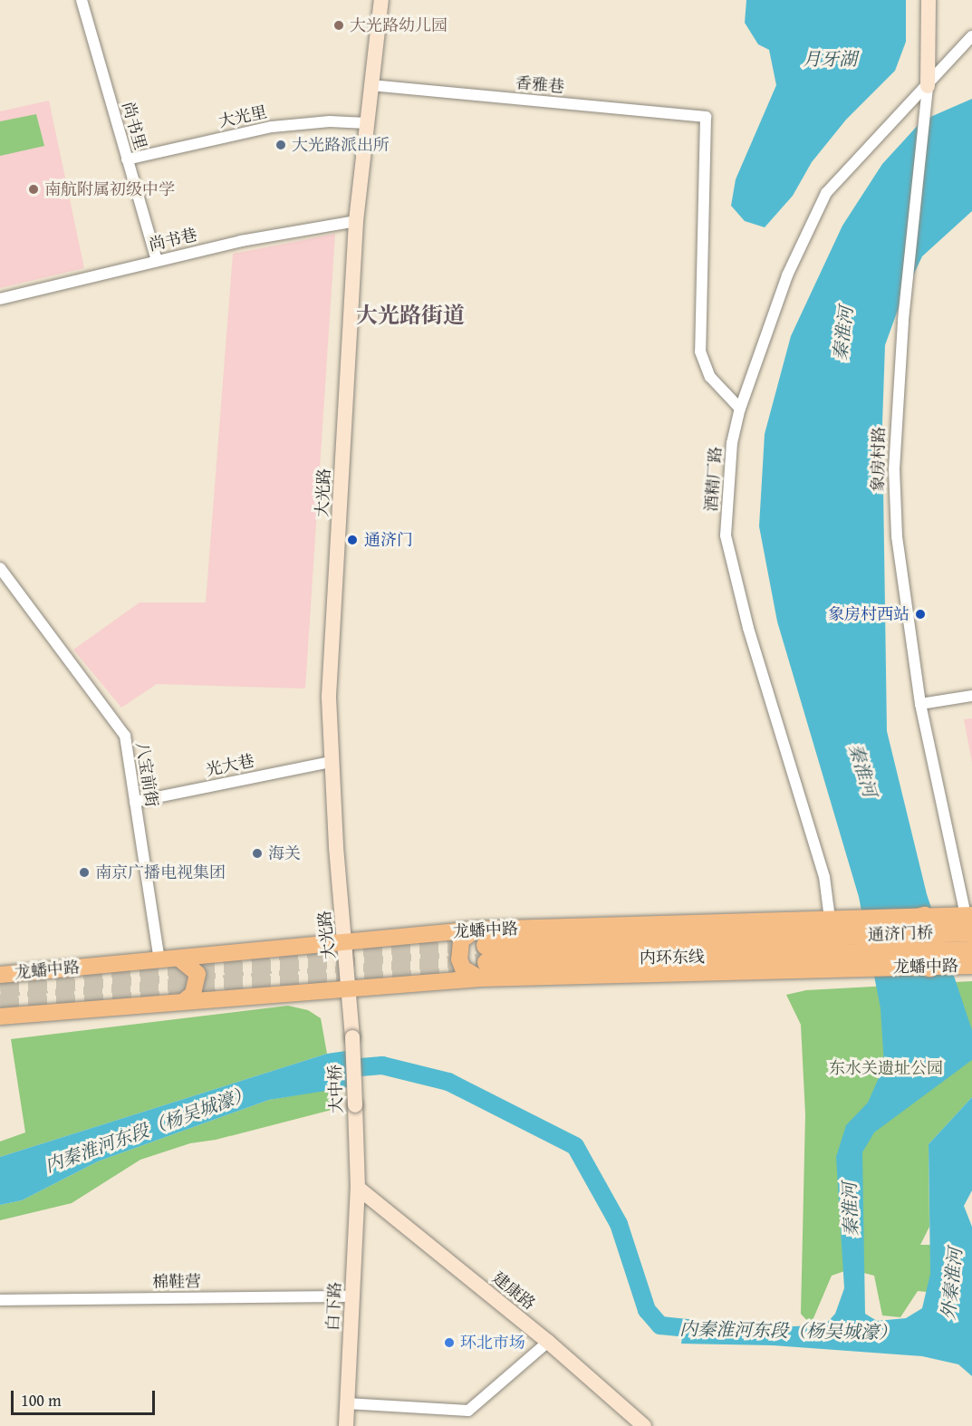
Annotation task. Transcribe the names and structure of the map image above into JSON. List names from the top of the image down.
{
  "streets": {
    "highway": ["通济门桥", "内环东线"],
    "main road": ["龙蟠中路"],
    "street": [
      "香雅巷",
      "大光里",
      "尚书里",
      "尚书巷",
      "象房村路",
      "酒精厂路",
      "大光路",
      "光大巷",
      "八宝前街",
      "大中桥",
      "棉鞋营",
      "建康路",
      "白下路"
    ]
  },
  "crossings": [
    ["香雅巷", "酒精厂路"],
    ["香雅巷", "大光路"],
    ["大光里", "尚书里"],
    ["大光里", "大光路"],
    ["尚书里", "尚书巷"],
    ["尚书巷", "大光路"],
    ["象房村路", "酒精厂路"],
    ["酒精厂路", "龙蟠中路"],
    ["大光路", "光大巷"],
    ["大光路", "龙蟠中路"],
    ["大光路", "大中桥"],
    ["光大巷", "八宝前街"],
    ["八宝前街", "龙蟠中路"],
    ["龙蟠中路", "通济门桥"],
    ["龙蟠中路", "内环东线"],
    ["龙蟠中路", "大中桥"],
    ["通济门桥", "内环东线"],
    ["大中桥", "建康路"],
    ["大中桥", "白下路"],
    ["棉鞋营", "白下路"],
    ["建康路", "白下路"]
  ],
  "districts": ["大光路街道"],
  "water": [
    "月牙湖",
    "秦淮河",
    "内秦淮河东段（杨吴城濠）",
    "外秦淮河"
  ],
  "parks": ["东水关遗址公园"],
  "places": [
    "大光路幼儿园",
    "大光路派出所",
    "南航附属初级中学",
    "通济门",
    "象房村西站",
    "海关",
    "南京广播电视集团",
    "环北市场"
  ],
  "scale_bar": "100 m"
}
